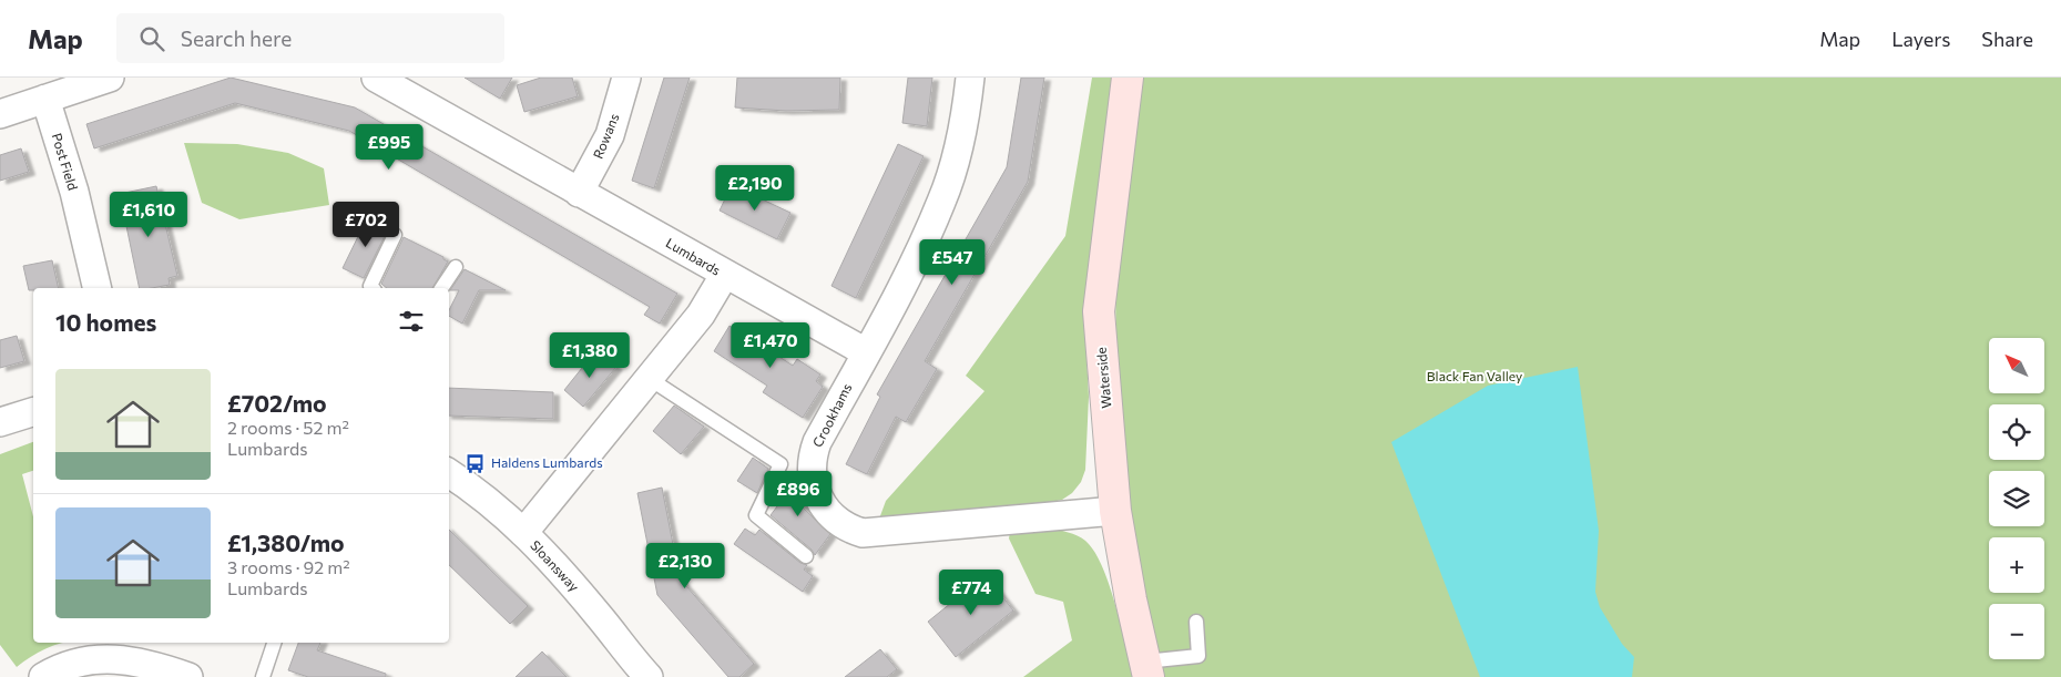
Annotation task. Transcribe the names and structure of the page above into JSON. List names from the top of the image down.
{
  "streets": {
    "main road": ["Waterside"],
    "street": [
      "Rowans",
      "Post Field",
      "Lumbards",
      "Crookhams",
      "Sloansway"
    ]
  },
  "crossings": [
    ["Rowans", "Lumbards"],
    ["Lumbards", "Sloansway"],
    ["Waterside", "Crookhams"]
  ],
  "parks": ["Black Fan Valley"],
  "places": {
    "bus stop": ["Haldens Lumbards"]
  },
  "north": "top left",
  "page": {
    "header": "Map",
    "search": "Search here",
    "nav": ["Map", "Layers", "Share"],
    "price": [
      "£995",
      "£2,190",
      "£1,610",
      "£702",
      "£547",
      "£1,470",
      "£1,380",
      "£896",
      "£2,130",
      "£774"
    ],
    "heading": "10 homes",
    "map_buttons": ["+", "−"],
    "list": [
      {
        "name": "£702/mo",
        "note": "2 rooms · 52 m² · Lumbards"
      },
      {
        "name": "£1,380/mo",
        "note": "3 rooms · 92 m² · Lumbards"
      }
    ]
  }
}
